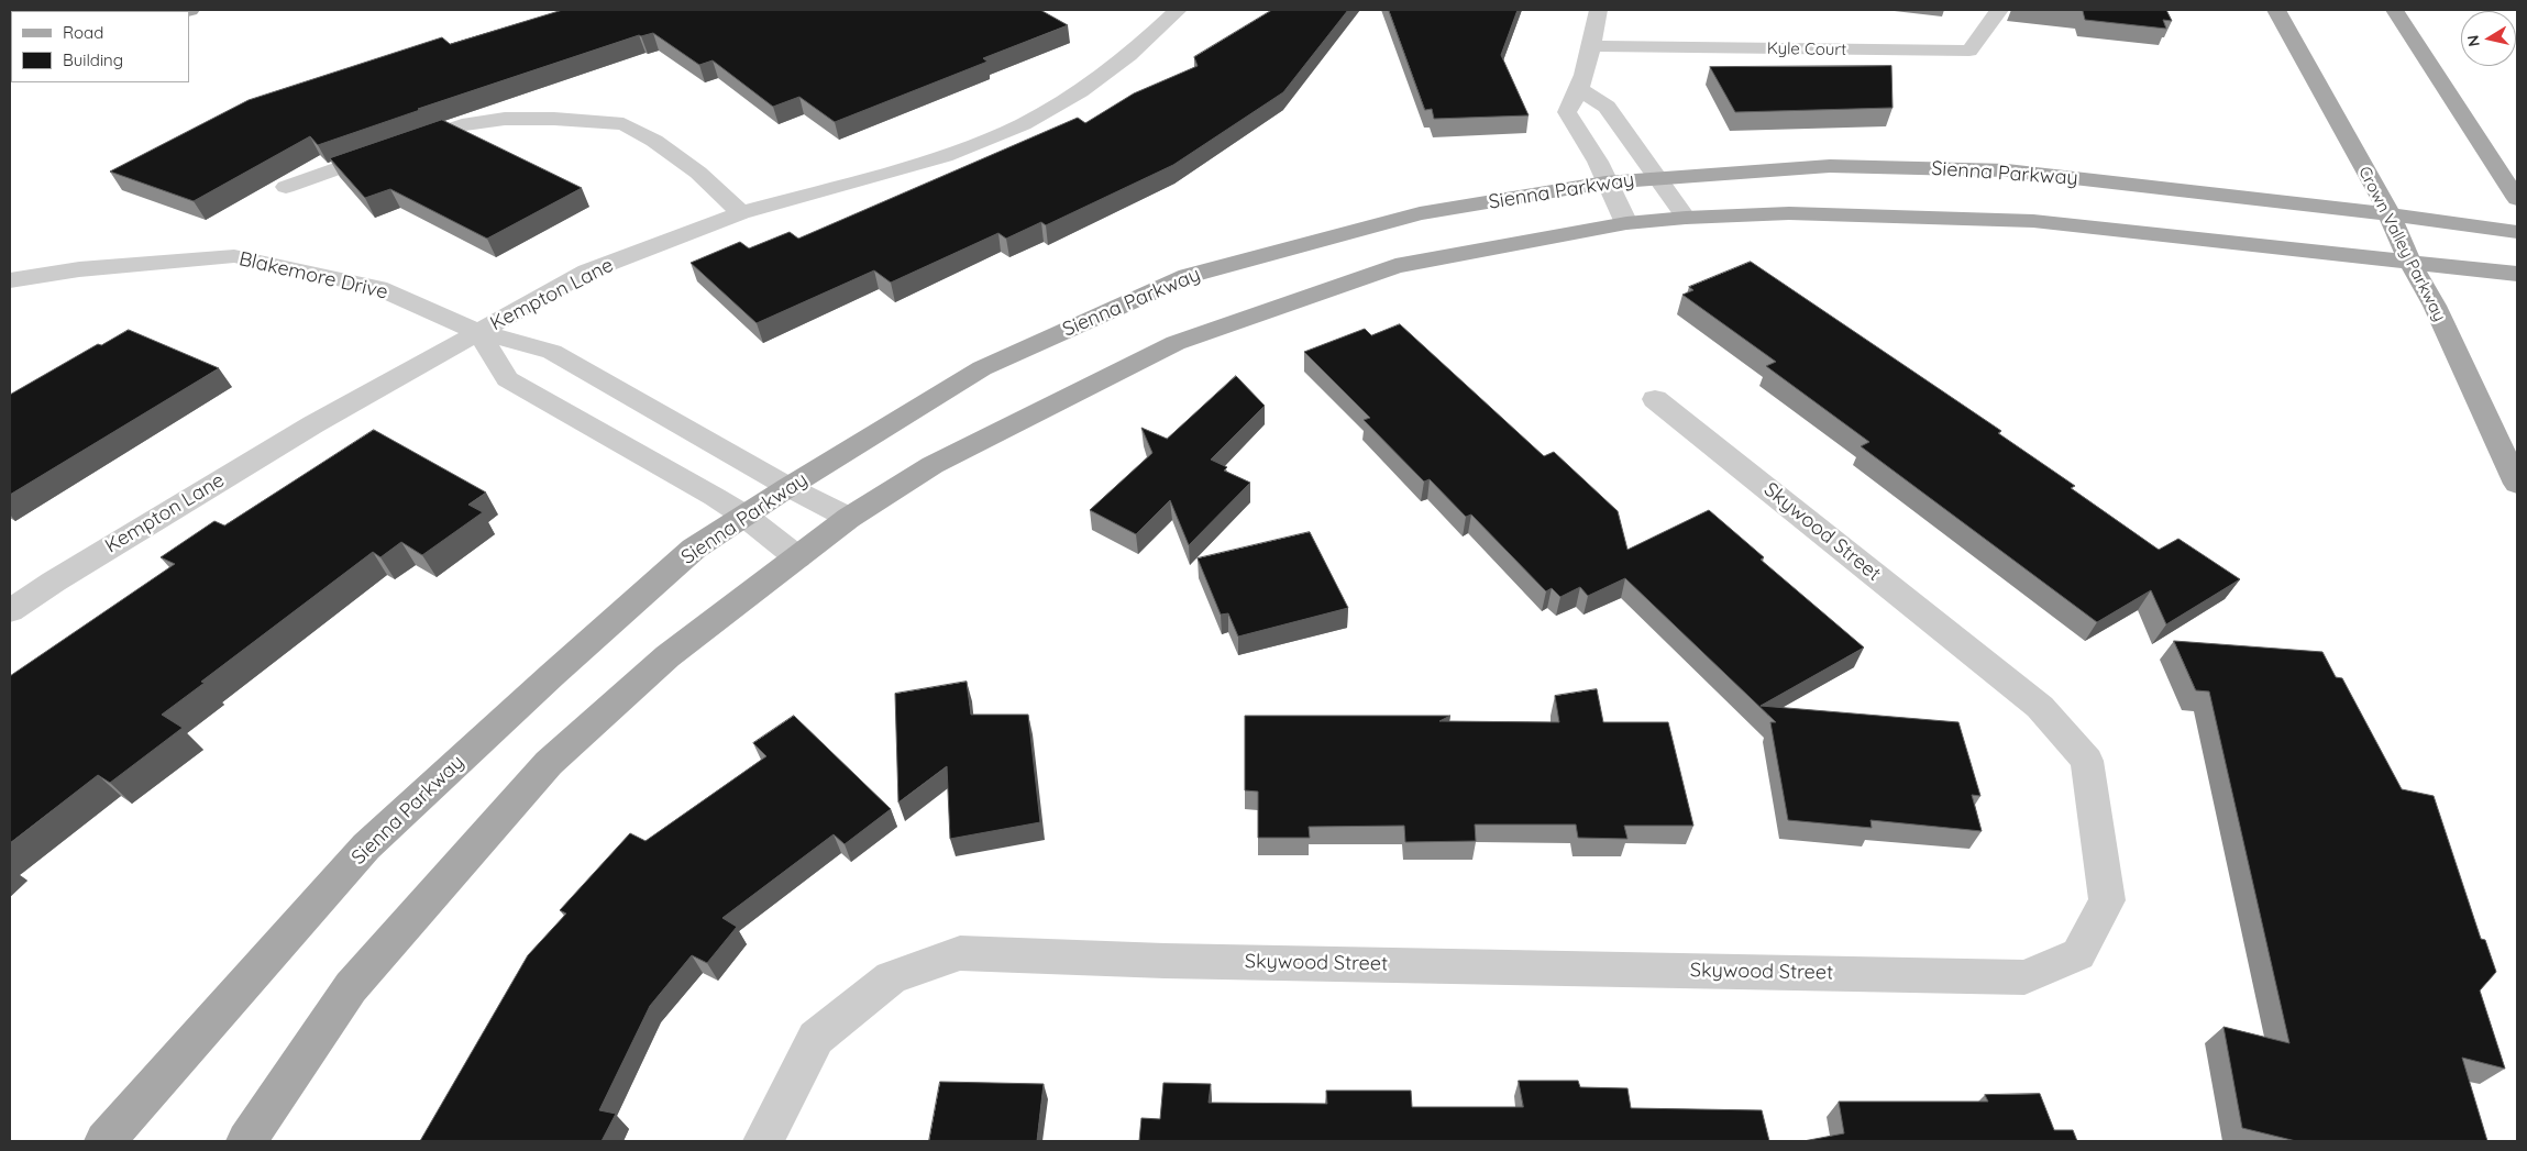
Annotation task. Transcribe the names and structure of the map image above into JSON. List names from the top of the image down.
{
  "streets": {
    "main road": ["Sienna Parkway", "Crown Valley Parkway"],
    "street": [
      "Kyle Court",
      "Blakemore Drive",
      "Kempton Lane",
      "Skywood Street"
    ]
  },
  "crossings": [
    ["Sienna Parkway", "Crown Valley Parkway"],
    ["Sienna Parkway", "Blakemore Drive"],
    ["Blakemore Drive", "Kempton Lane"]
  ],
  "legend": ["Road", "Building"],
  "north": "left"
}
